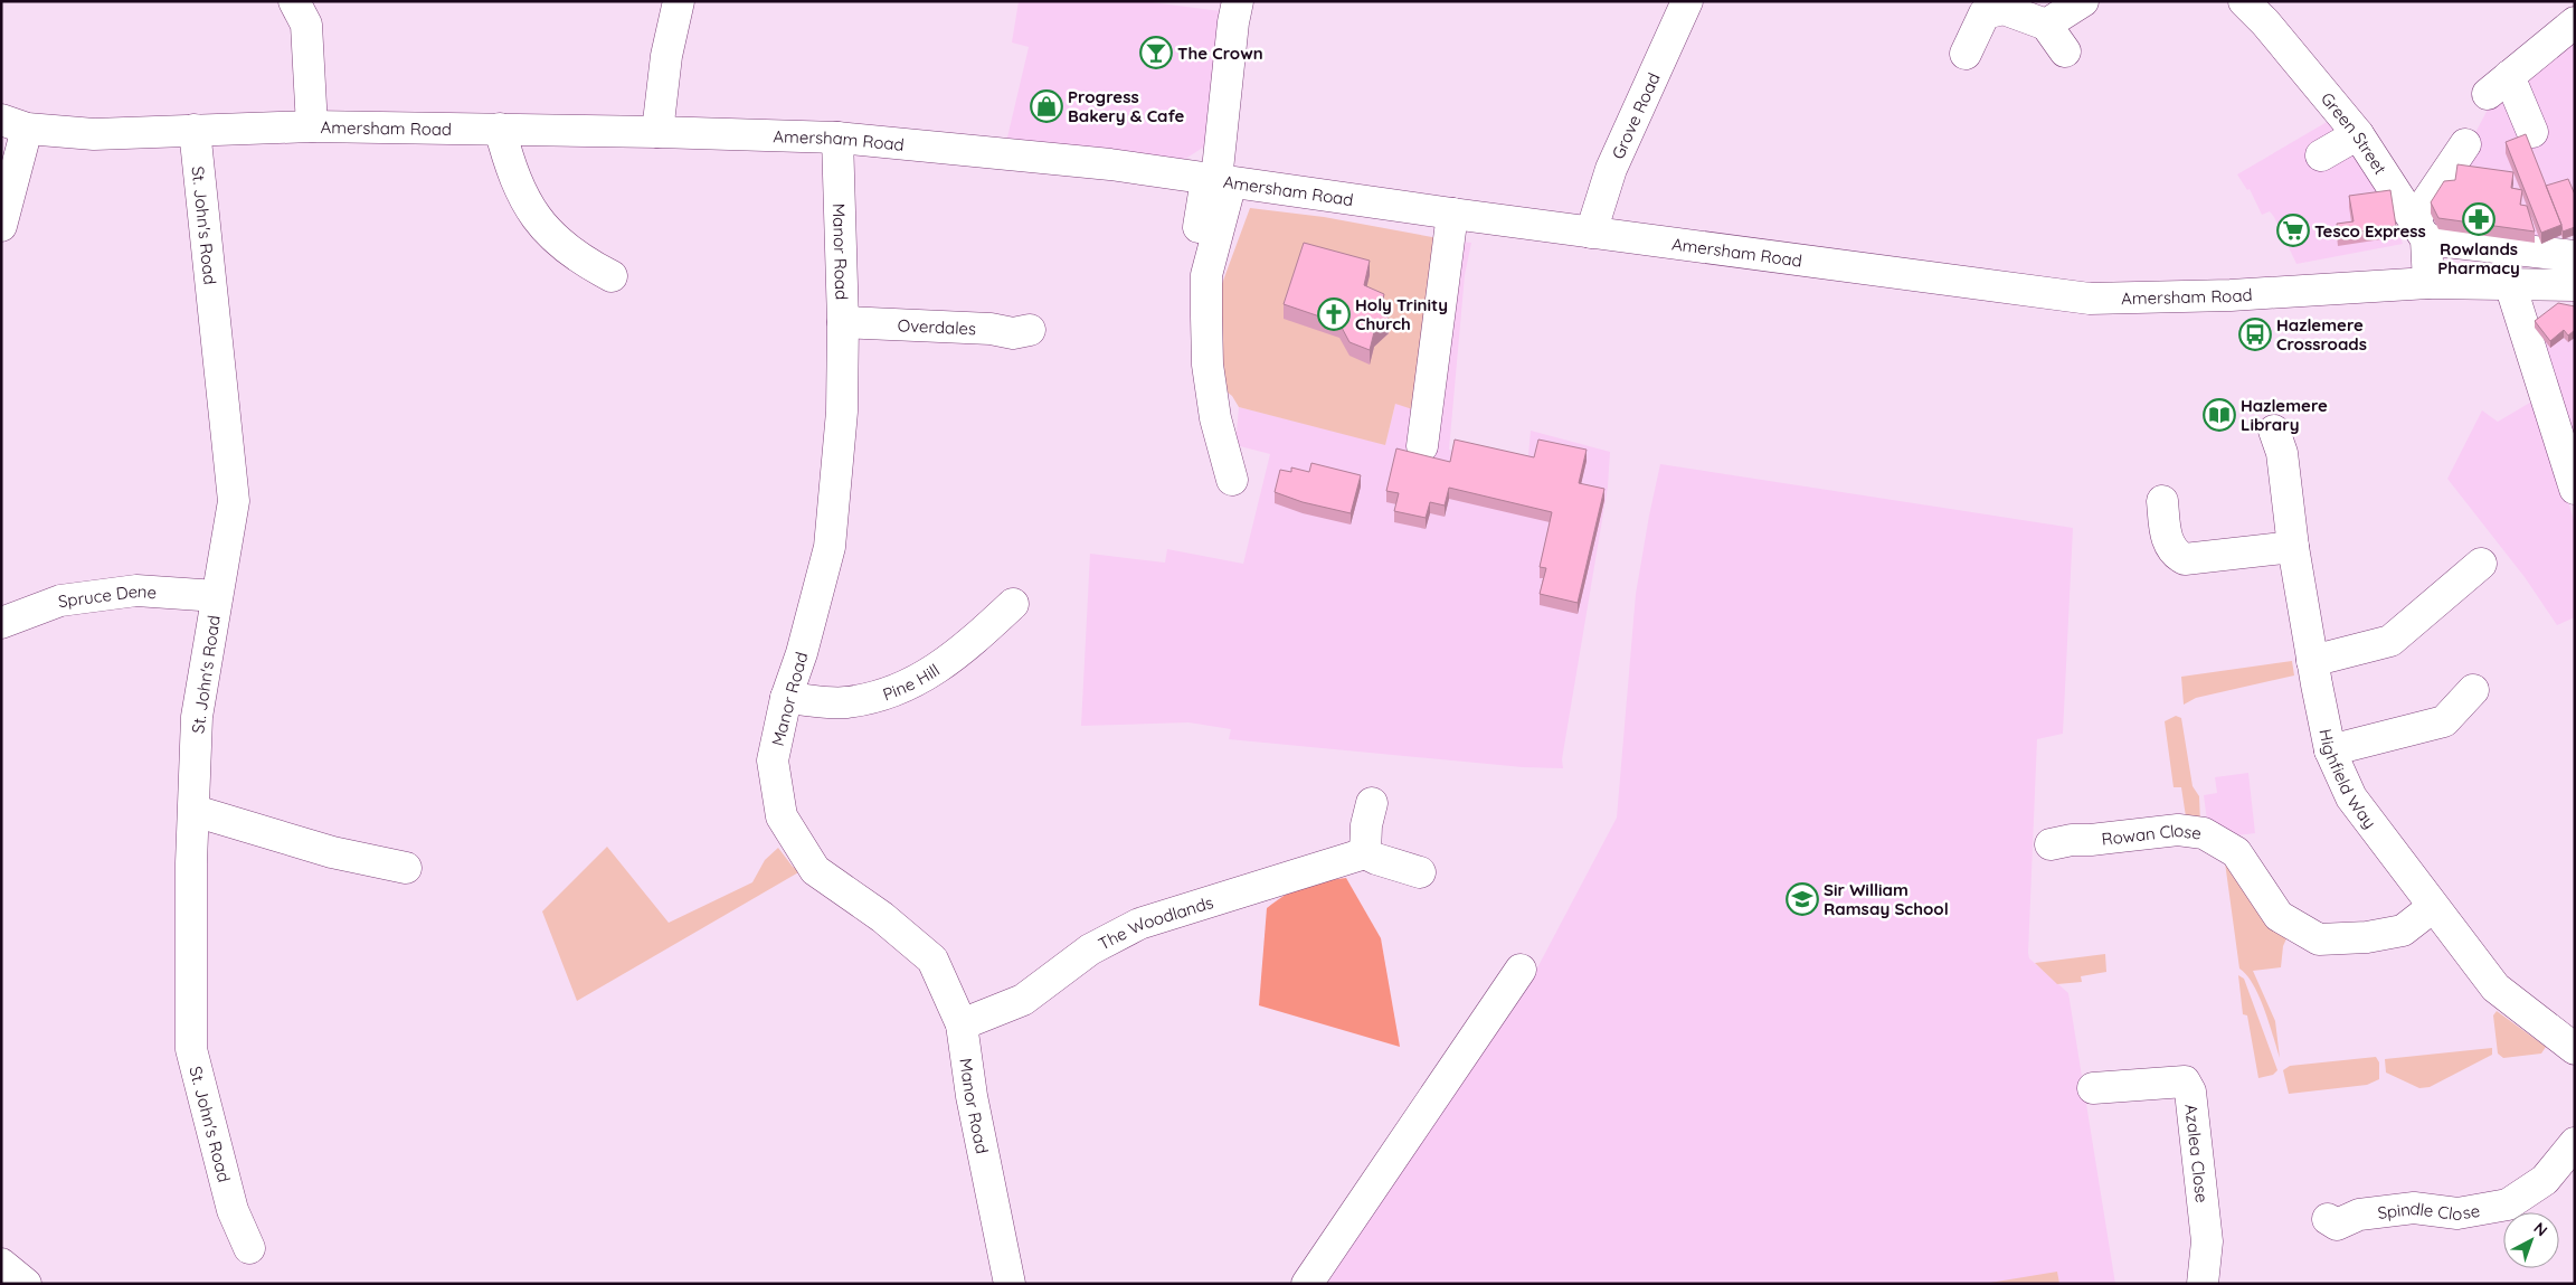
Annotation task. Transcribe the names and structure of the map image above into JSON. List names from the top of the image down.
{
  "streets": {
    "street": [
      "Grove Road",
      "Amersham Road",
      "Green Street",
      "St. John's Road",
      "Manor Road",
      "Overdales",
      "Spruce Dene",
      "Pine Hill",
      "Highfield Way",
      "Rowan Close",
      "The Woodlands",
      "Azalea Close",
      "Spindle Close"
    ]
  },
  "crossings": [
    ["Grove Road", "Amersham Road"],
    ["Amersham Road", "St. John's Road"],
    ["Amersham Road", "Manor Road"],
    ["St. John's Road", "Spruce Dene"],
    ["Manor Road", "Overdales"],
    ["Manor Road", "Pine Hill"],
    ["Manor Road", "The Woodlands"],
    ["Highfield Way", "Rowan Close"]
  ],
  "places": {
    "bar": ["The Crown"],
    "shop": ["Progress Bakery & Cafe"],
    "pharmacy": ["Rowlands Pharmacy"],
    "supermarket": ["Tesco Express"],
    "church": ["Holy Trinity Church"],
    "bus stop": ["Hazlemere Crossroads"],
    "library": ["Hazlemere Library"],
    "school or university": ["Sir William Ramsay School"]
  },
  "north": "top right"
}
